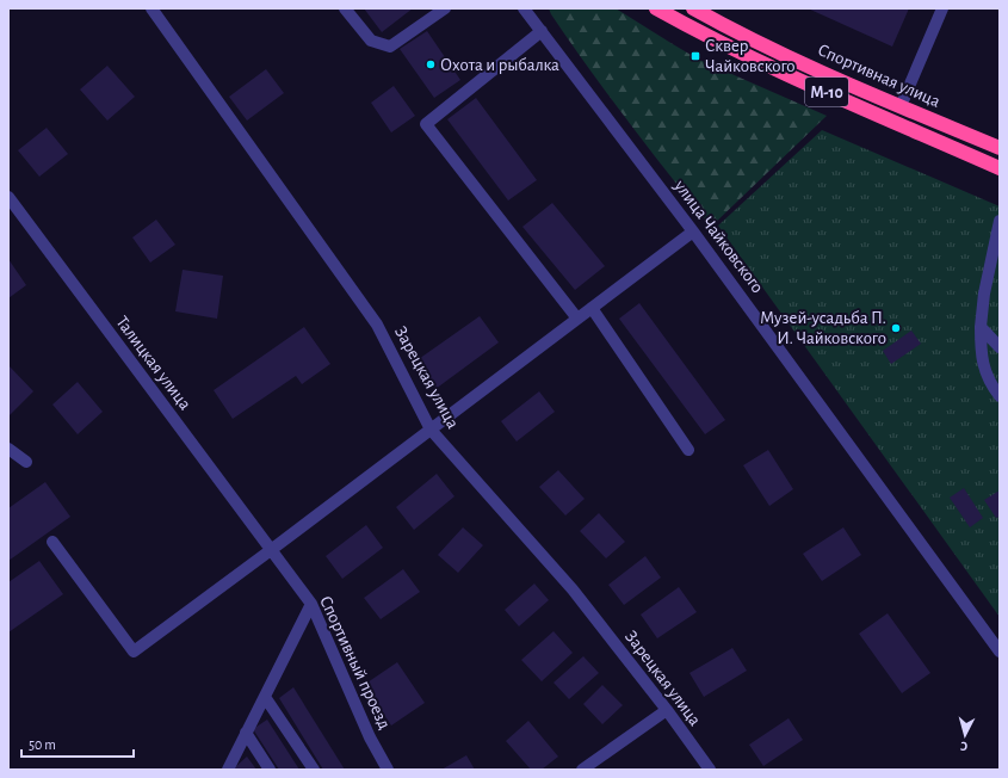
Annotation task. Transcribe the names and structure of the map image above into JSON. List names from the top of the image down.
{
  "streets": {
    "highway": ["Спортивная улица", "М-10"],
    "street": [
      "улица Чайковского",
      "Талицкая улица",
      "Зарецкая улица",
      "Спортивный проезд"
    ]
  },
  "crossings": [
    ["Талицкая улица", "Спортивный проезд"]
  ],
  "places": {
    "transit": ["Сквер Чайковского"],
    "other": ["Охота и рыбалка", "Музей-усадьба П. И. Чайковского"]
  },
  "scale_bar": "50 m",
  "north": "bottom"
}
